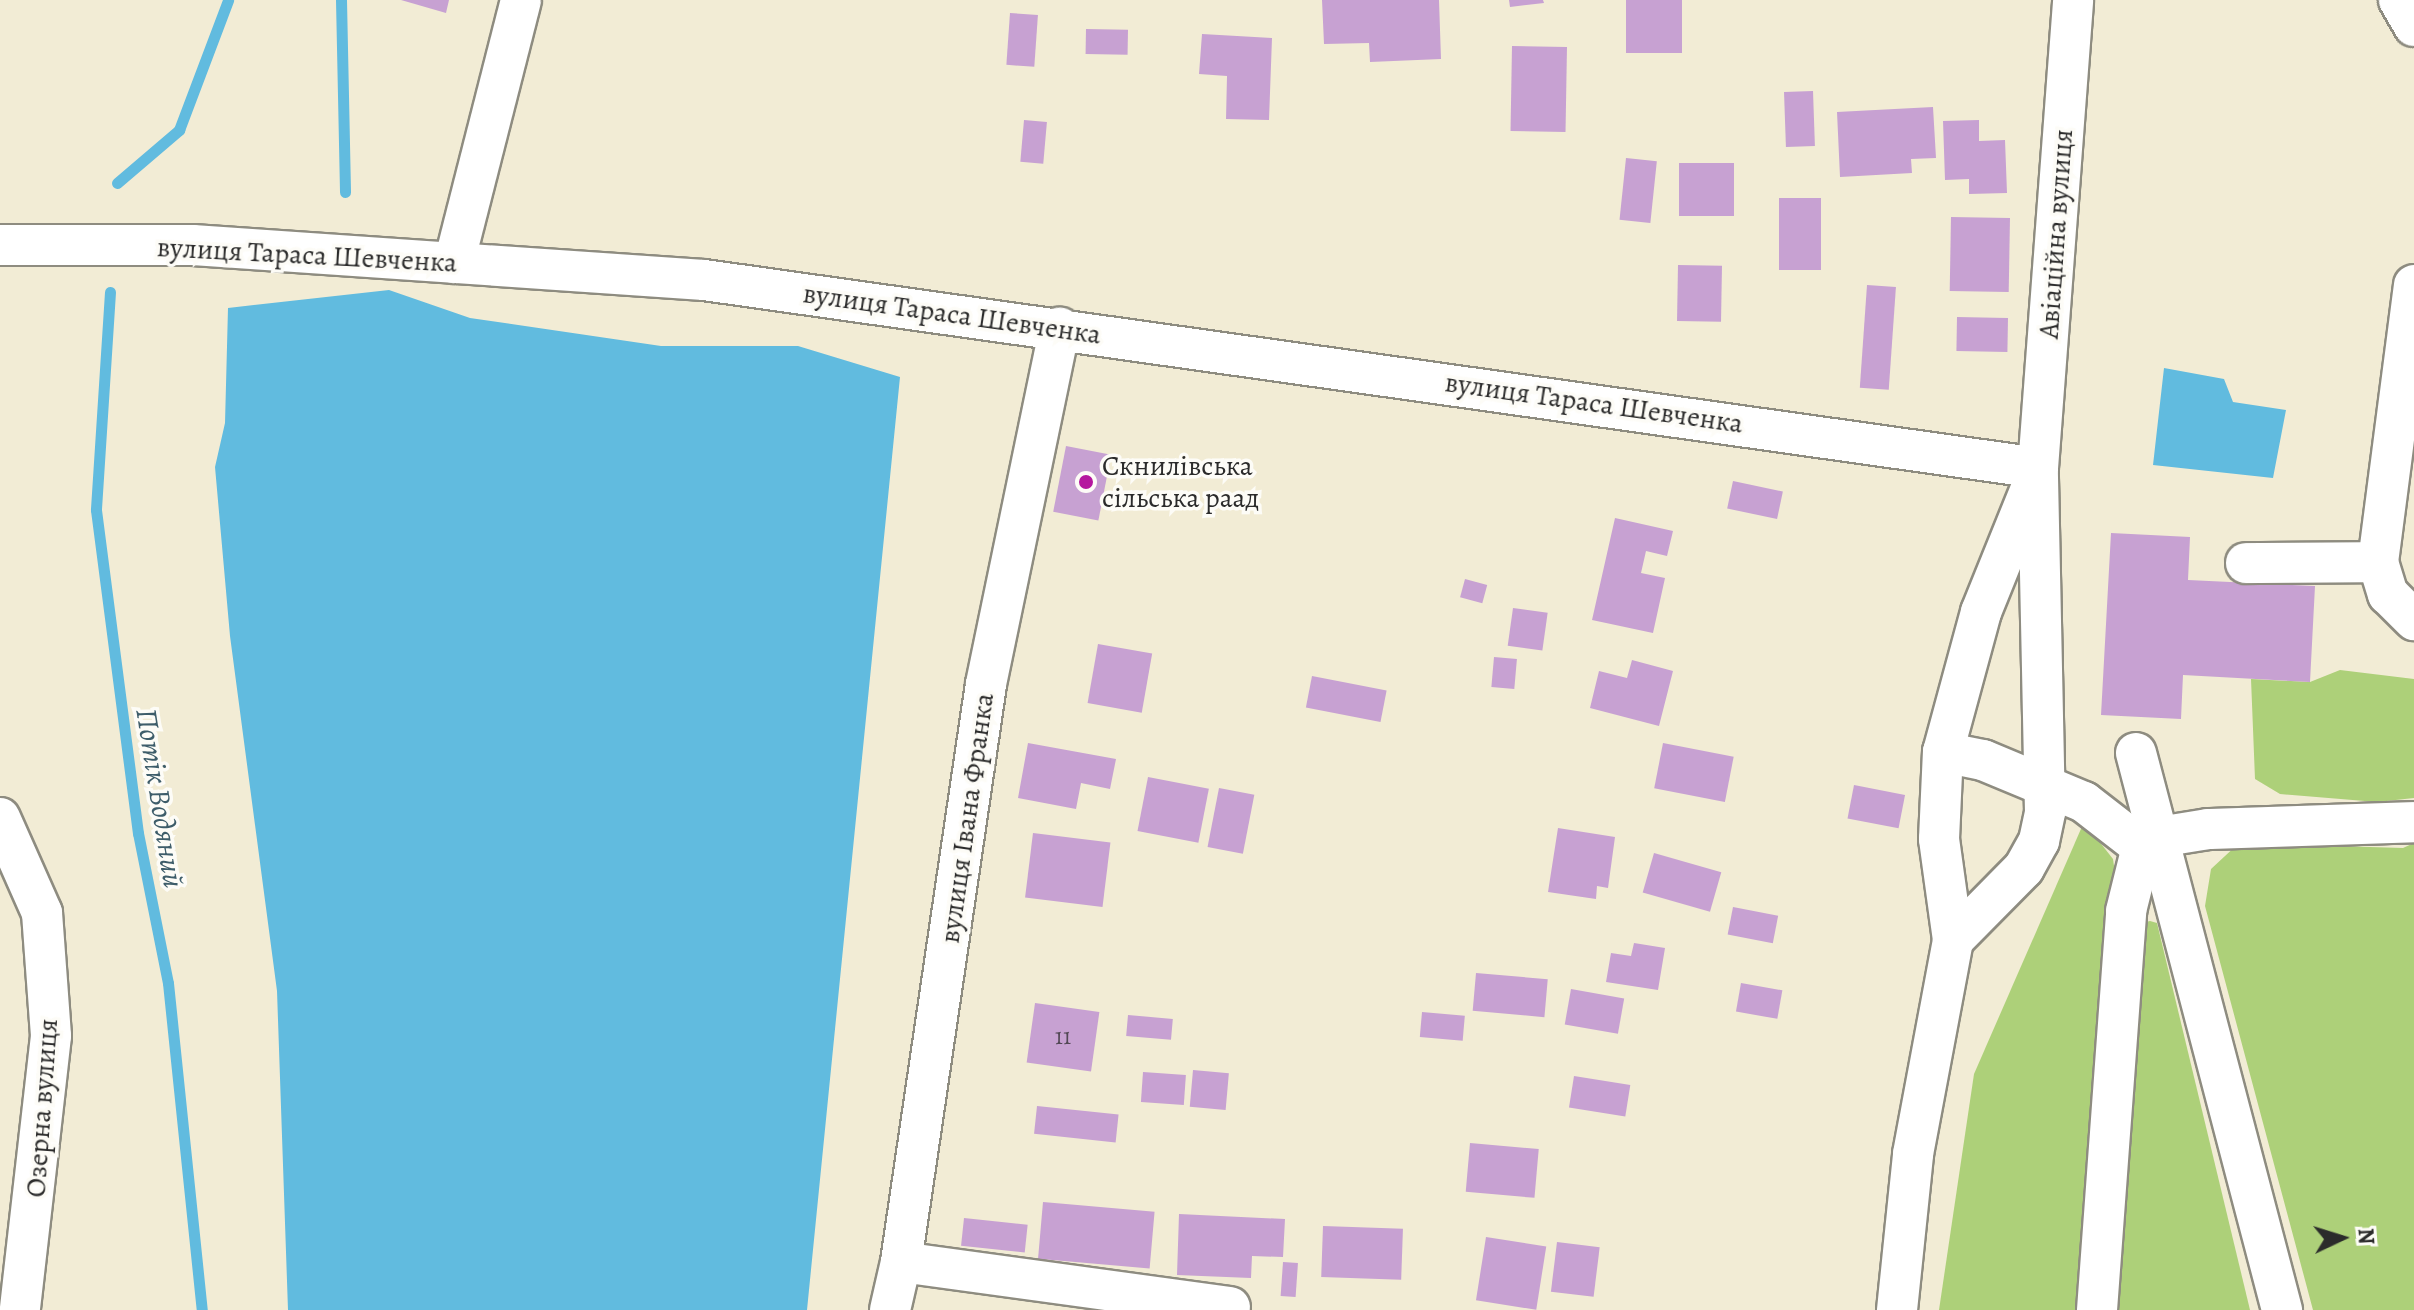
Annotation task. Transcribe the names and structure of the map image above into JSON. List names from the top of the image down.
{
  "streets": {
    "street": [
      "Авіаційна вулиця",
      "вулиця Тараса Шевченка",
      "вулиця Івана Франка",
      "Озерна вулиця"
    ]
  },
  "crossings": [
    ["Авіаційна вулиця", "вулиця Тараса Шевченка"],
    ["вулиця Тараса Шевченка", "вулиця Івана Франка"]
  ],
  "water": ["Потік Водяний"],
  "places": ["Скнилівська сільська раад"],
  "house_numbers": ["11"],
  "north": "right"
}
